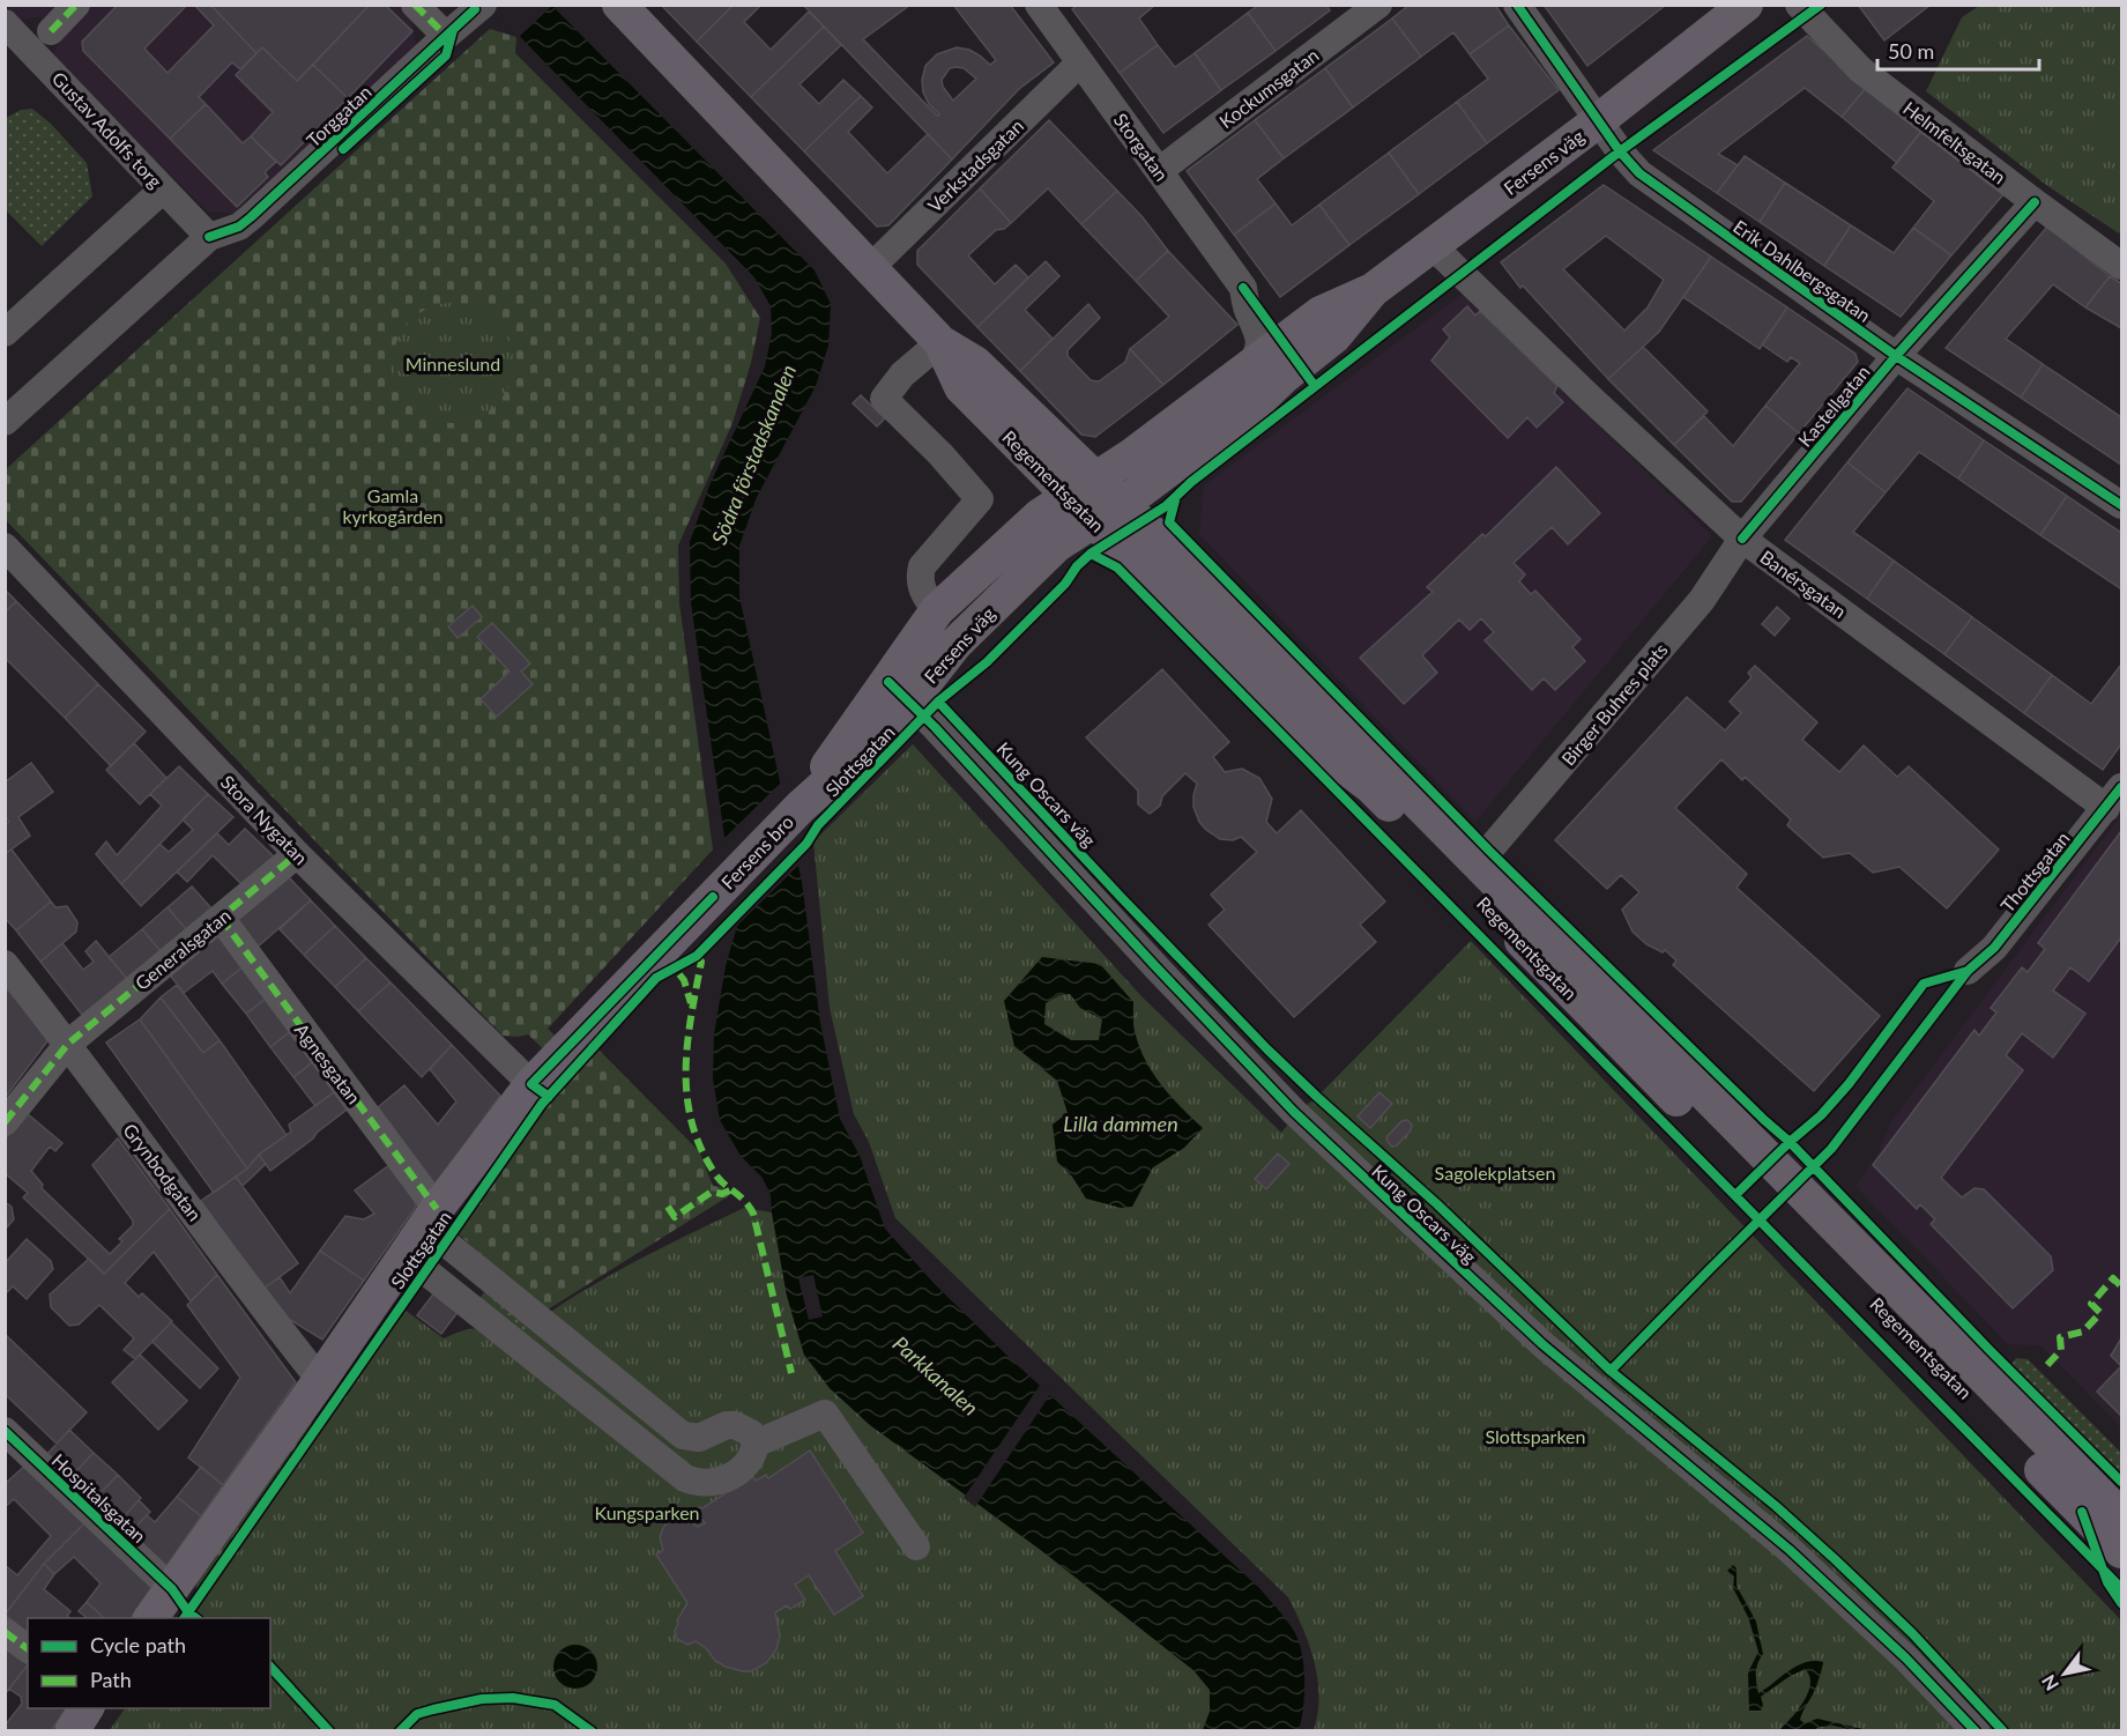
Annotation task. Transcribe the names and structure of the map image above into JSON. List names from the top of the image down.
{
  "streets": {
    "main road": [
      "Fersens väg",
      "Regementsgatan",
      "Slottsgatan",
      "Fersens bro"
    ],
    "street": [
      "Kockumsgatan",
      "Torggatan",
      "Gustav Adolfs torg",
      "Helmfeltsgatan",
      "Storgatan",
      "Verkstadsgatan",
      "Erik Dahlbergsgatan",
      "Kastellgatan",
      "Banérsgatan",
      "Birger Buhres plats",
      "Kung Oscars väg",
      "Stora Nygatan",
      "Thottsgatan",
      "Generalsgatan",
      "Agnesgatan",
      "Grynbodgatan",
      "Hospitalsgatan"
    ]
  },
  "crossings": [
    ["Kockumsgatan", "Storgatan"],
    ["Torggatan", "Gustav Adolfs torg"],
    ["Helmfeltsgatan", "Kastellgatan"],
    ["Storgatan", "Fersens väg"],
    ["Storgatan", "Verkstadsgatan"],
    ["Fersens väg", "Erik Dahlbergsgatan"],
    ["Fersens väg", "Regementsgatan"],
    ["Fersens väg", "Banérsgatan"],
    ["Fersens väg", "Kung Oscars väg"],
    ["Fersens väg", "Fersens bro"],
    ["Verkstadsgatan", "Regementsgatan"],
    ["Erik Dahlbergsgatan", "Kastellgatan"],
    ["Kastellgatan", "Banérsgatan"],
    ["Kastellgatan", "Birger Buhres plats"],
    ["Regementsgatan", "Birger Buhres plats"],
    ["Banérsgatan", "Birger Buhres plats"],
    ["Banérsgatan", "Thottsgatan"],
    ["Slottsgatan", "Stora Nygatan"],
    ["Slottsgatan", "Fersens bro"],
    ["Slottsgatan", "Agnesgatan"],
    ["Slottsgatan", "Grynbodgatan"],
    ["Slottsgatan", "Hospitalsgatan"],
    ["Stora Nygatan", "Generalsgatan"],
    ["Generalsgatan", "Agnesgatan"],
    ["Generalsgatan", "Grynbodgatan"]
  ],
  "water": ["Södra förstadskanalen", "Lilla dammen", "Parkkanalen"],
  "parks": [
    "Minneslund",
    "Gamla kyrkogården",
    "Sagolekplatsen",
    "Slottsparken",
    "Kungsparken"
  ],
  "legend": ["Cycle path", "Path"],
  "scale_bar": "50 m",
  "north": "bottom left"
}
